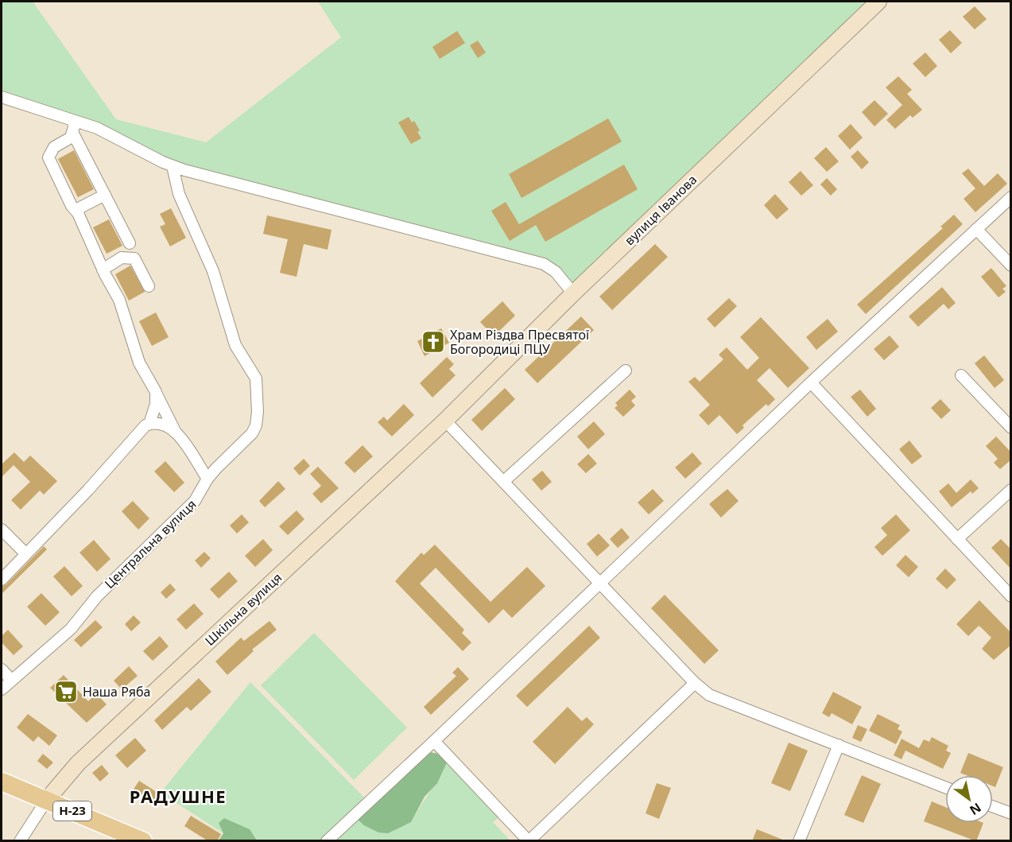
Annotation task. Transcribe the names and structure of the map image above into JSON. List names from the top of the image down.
{
  "streets": {
    "main road": ["Н-23"],
    "street": ["вулиця Іванова", "Центральна вулиця", "Шкільна вулиця"]
  },
  "crossings": [
    ["вулиця Іванова", "Шкільна вулиця"],
    ["Шкільна вулиця", "Н-23"]
  ],
  "districts": ["РАДУШНЕ"],
  "places": {
    "church": ["Храм Різдва Пресвятої Богородиці ПЦУ"],
    "supermarket": ["Наша Ряба"]
  },
  "north": "bottom right"
}
